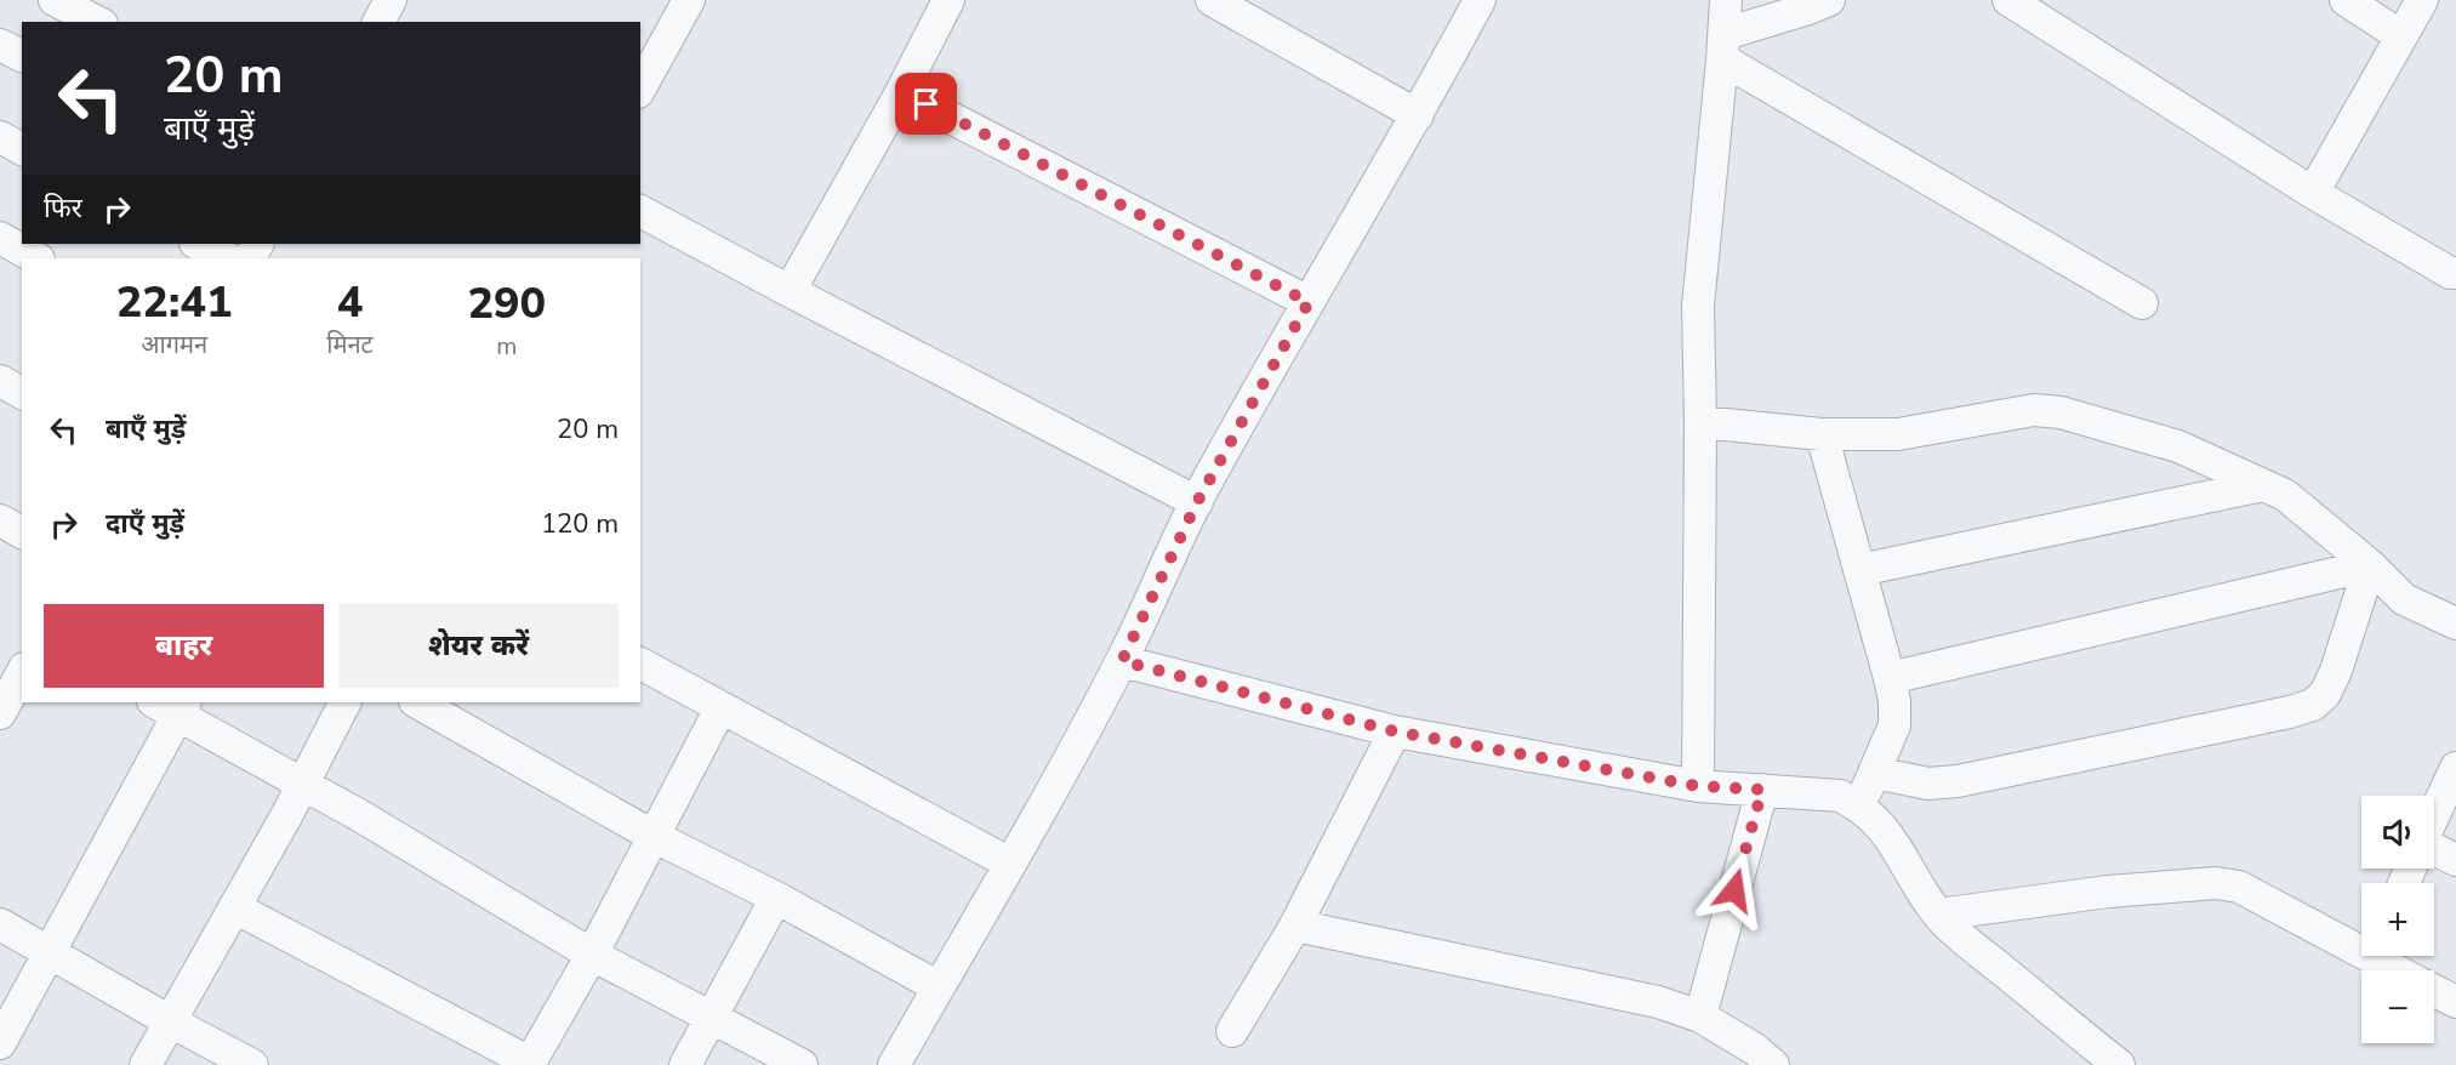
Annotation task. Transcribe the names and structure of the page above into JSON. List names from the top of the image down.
{
  "page": {
    "turn": ["20 m", "बाएँ मुड़ें"],
    "then": "फिर",
    "eta": [
      "22:41",
      "आगमन",
      "4",
      "मिनट",
      "290",
      "m"
    ],
    "list": [
      {
        "name": "बाएँ मुड़ें",
        "value": "20 m"
      },
      {
        "name": "दाएँ मुड़ें",
        "value": "120 m"
      }
    ],
    "buttons": ["बाहर", "शेयर करें"],
    "map_buttons": ["+", "−"]
  }
}
